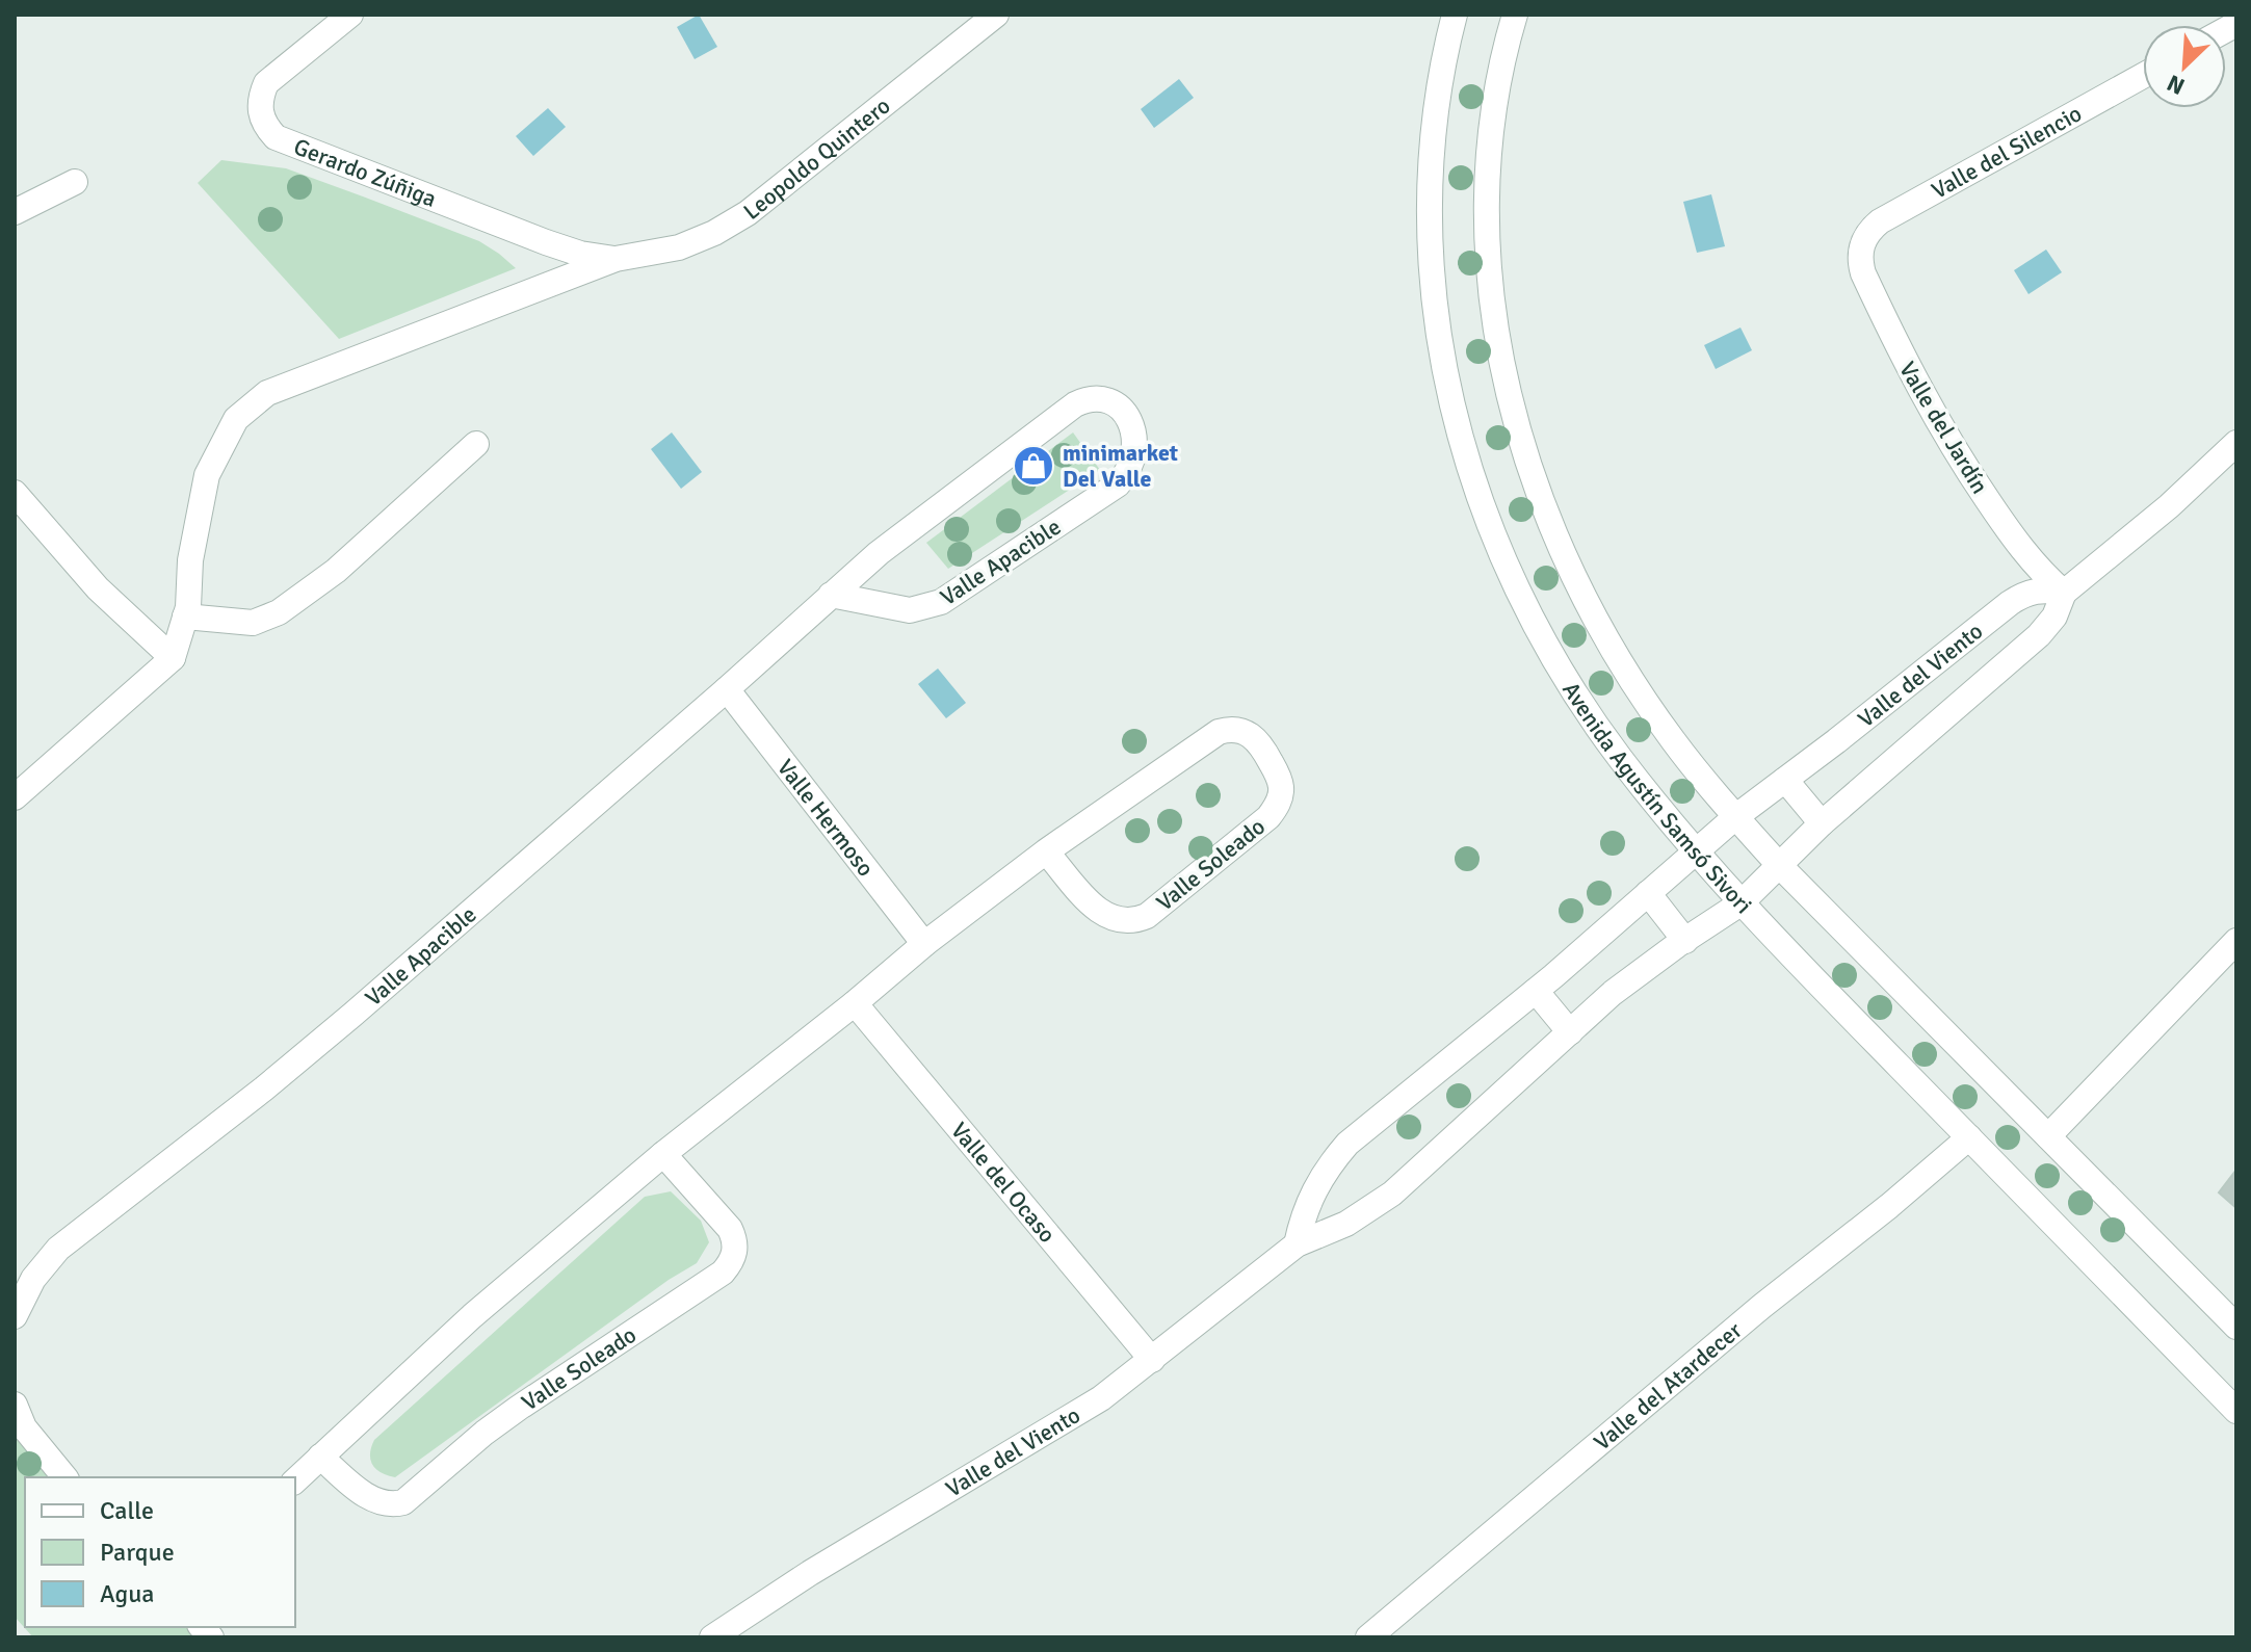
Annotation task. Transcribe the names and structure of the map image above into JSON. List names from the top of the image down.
{
  "streets": {
    "street": [
      "Valle del Silencio",
      "Leopoldo Quintero",
      "Gerardo Zúñiga",
      "Valle del Jardín",
      "Valle Apacible",
      "Valle del Viento",
      "Avenida Agustín Samsó Sivori",
      "Valle Hermoso",
      "Valle Soleado",
      "Valle del Ocaso",
      "Valle del Atardecer"
    ]
  },
  "crossings": [
    ["Valle del Silencio", "Valle del Jardín"],
    ["Leopoldo Quintero", "Gerardo Zúñiga"],
    ["Valle del Jardín", "Valle del Viento"],
    ["Valle Apacible", "Valle Hermoso"],
    ["Valle del Viento", "Avenida Agustín Samsó Sivori"],
    ["Valle del Viento", "Valle del Ocaso"],
    ["Avenida Agustín Samsó Sivori", "Valle del Atardecer"],
    ["Valle Hermoso", "Valle Soleado"],
    ["Valle Soleado", "Valle del Ocaso"]
  ],
  "places": {
    "shop": ["minimarket Del Valle"]
  },
  "legend": ["Calle", "Parque", "Agua"],
  "north": "bottom left"
}
